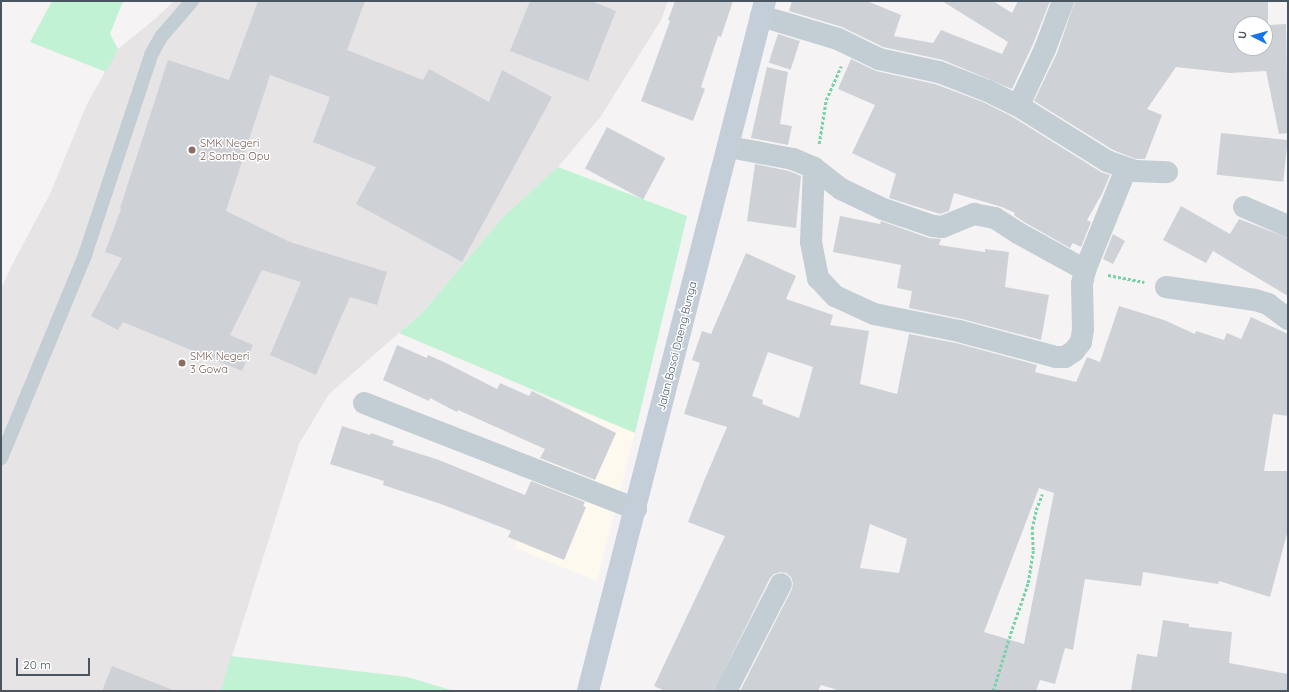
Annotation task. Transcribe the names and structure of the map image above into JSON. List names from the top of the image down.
{
  "streets": {
    "street": ["Jalan Basoi Daeng Bunga"]
  },
  "places": ["SMK Negeri 2 Somba Opu", "SMK Negeri 3 Gowa"],
  "scale_bar": "20 m",
  "north": "left"
}
